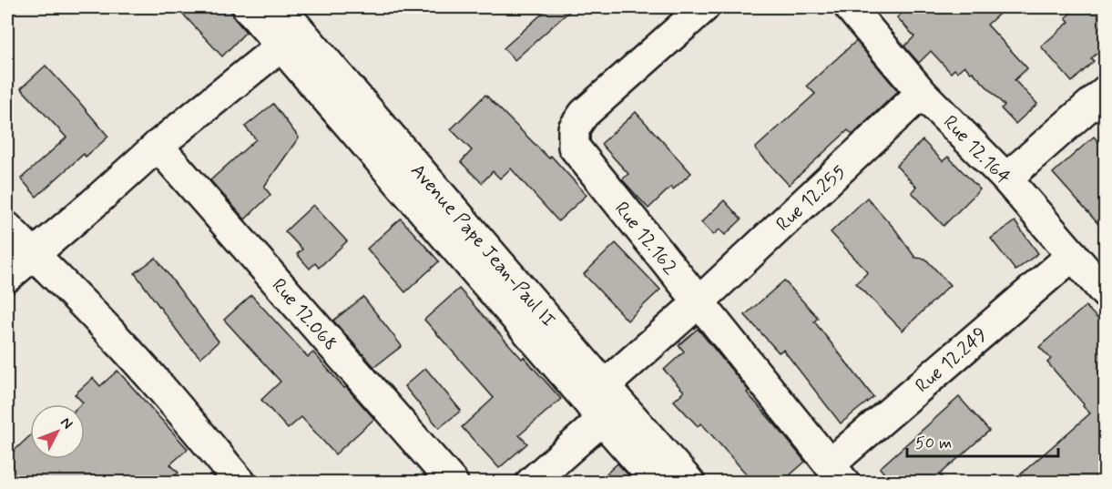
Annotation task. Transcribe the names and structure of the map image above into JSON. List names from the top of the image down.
{
  "streets": {
    "street": [
      "Rue 12.164",
      "Rue 12.255",
      "Rue 12.162",
      "Avenue Pape Jean-Paul II",
      "Rue 12.068",
      "Rue 12.249"
    ]
  },
  "crossings": [
    ["Rue 12.164", "Rue 12.255"],
    ["Rue 12.164", "Rue 12.249"],
    ["Rue 12.255", "Rue 12.162"],
    ["Rue 12.255", "Avenue Pape Jean-Paul II"],
    ["Rue 12.162", "Rue 12.249"]
  ],
  "scale_bar": "50 m",
  "north": "top right"
}
